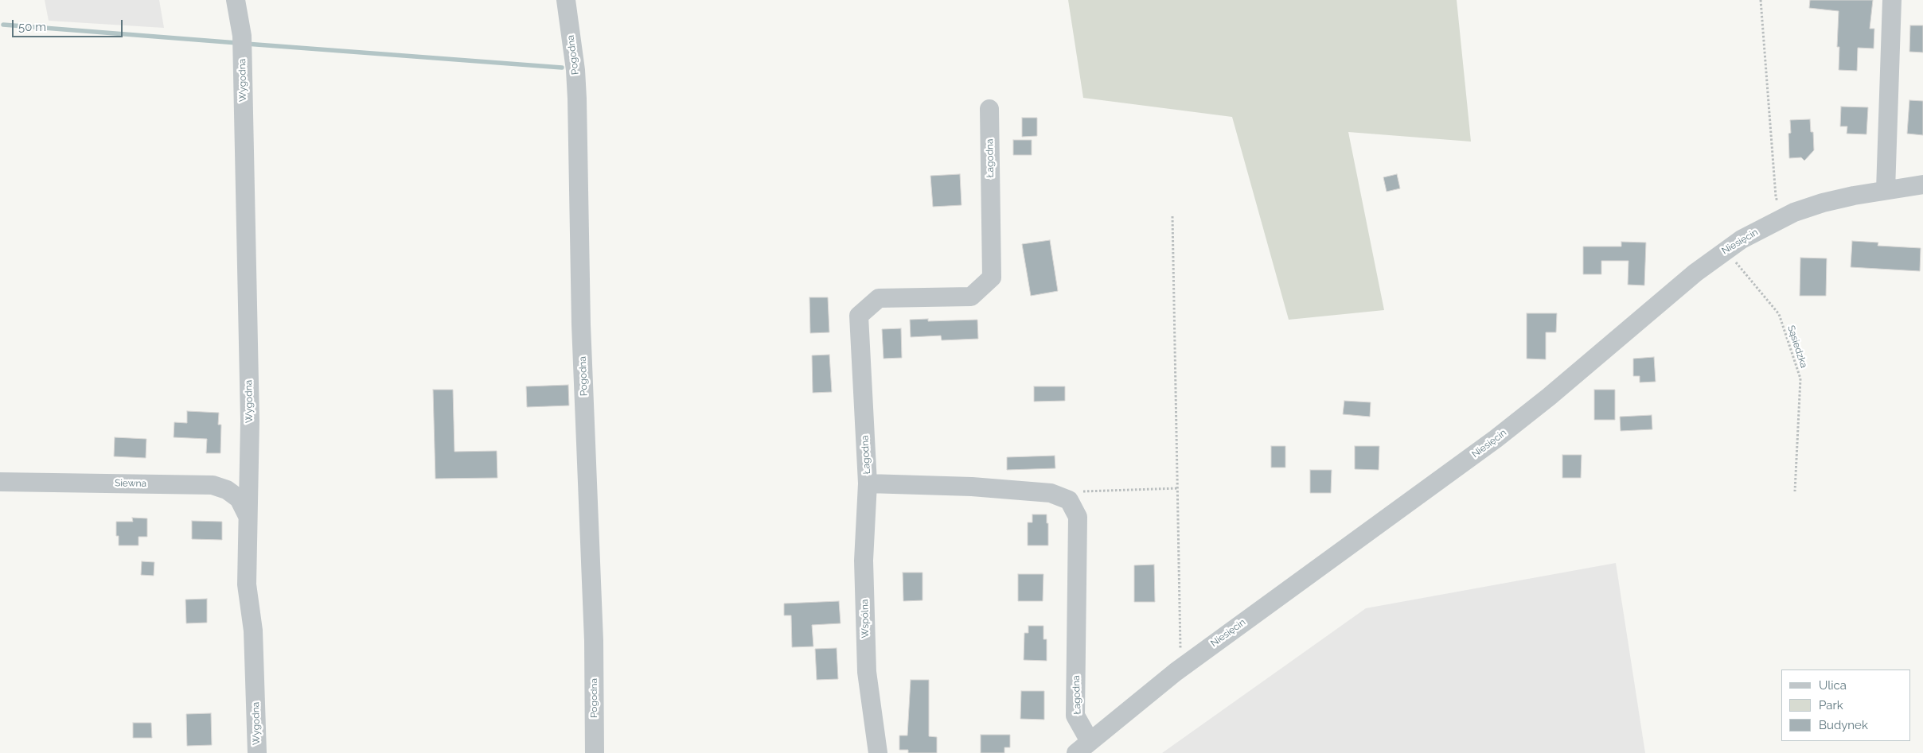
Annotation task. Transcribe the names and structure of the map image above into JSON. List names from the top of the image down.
{
  "streets": {
    "street": [
      "Pogodna",
      "Wygodna",
      "Łagodna",
      "Niesięcin",
      "Siewna",
      "Wspólna"
    ],
    "path": ["Sąsiedzka"]
  },
  "crossings": [
    ["Wygodna", "Siewna"],
    ["Łagodna", "Niesięcin"],
    ["Łagodna", "Wspólna"],
    ["Niesięcin", "Sąsiedzka"]
  ],
  "legend": ["Ulica", "Park", "Budynek"],
  "scale_bar": "50 m"
}
